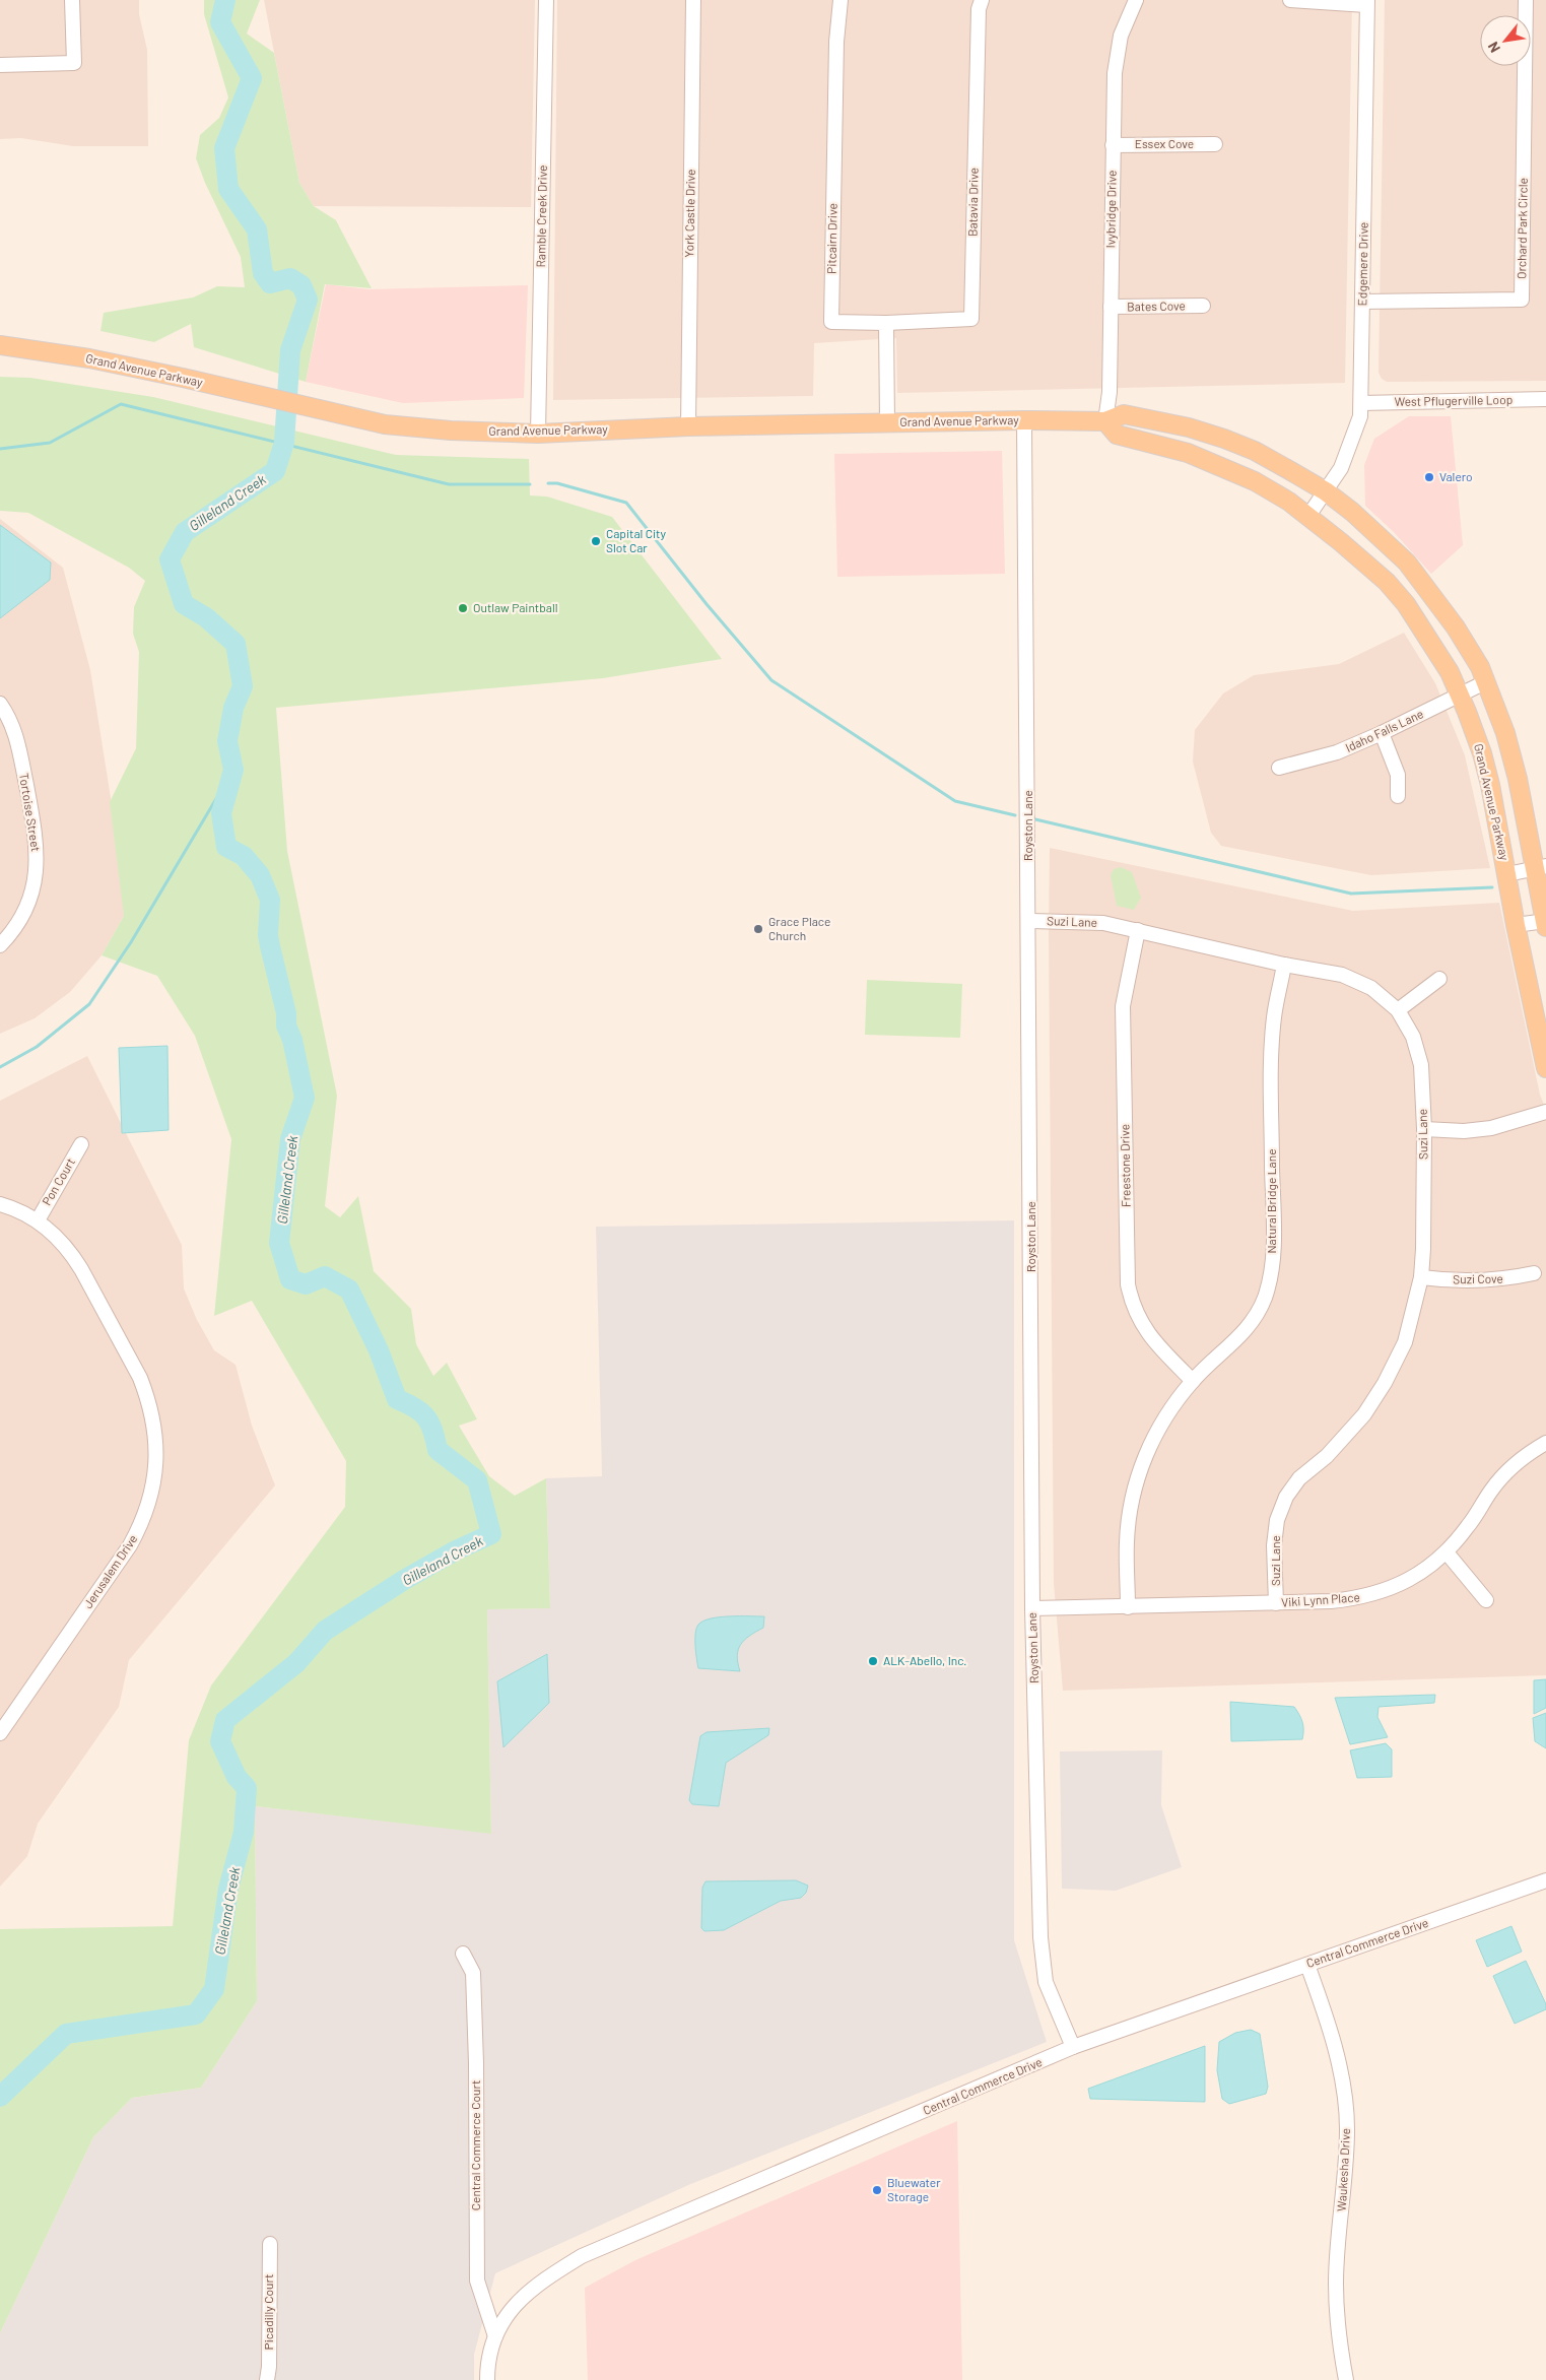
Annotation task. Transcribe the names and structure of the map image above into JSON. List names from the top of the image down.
{
  "streets": {
    "main road": ["Grand Avenue Parkway"],
    "street": [
      "Essex Cove",
      "Batavia Drive",
      "Ivybridge Drive",
      "York Castle Drive",
      "Ramble Creek Drive",
      "Orchard Park Circle",
      "Pitcairn Drive",
      "Edgemere Drive",
      "Bates Cove",
      "West Pflugerville Loop",
      "Idaho Falls Lane",
      "Tortoise Street",
      "Royston Lane",
      "Suzi Lane",
      "Freestone Drive",
      "Pon Court",
      "Natural Bridge Lane",
      "Suzi Cove",
      "Jerusalem Drive",
      "Viki Lynn Place",
      "Central Commerce Drive",
      "Central Commerce Court",
      "Waukesha Drive",
      "Picadilly Court"
    ]
  },
  "crossings": [
    ["Essex Cove", "Ivybridge Drive"],
    ["Batavia Drive", "Pitcairn Drive"],
    ["Ivybridge Drive", "Bates Cove"],
    ["Ivybridge Drive", "Grand Avenue Parkway"],
    ["York Castle Drive", "Grand Avenue Parkway"],
    ["Ramble Creek Drive", "Grand Avenue Parkway"],
    ["Orchard Park Circle", "Edgemere Drive"],
    ["Edgemere Drive", "Grand Avenue Parkway"],
    ["Edgemere Drive", "West Pflugerville Loop"],
    ["Grand Avenue Parkway", "Idaho Falls Lane"],
    ["Grand Avenue Parkway", "Royston Lane"],
    ["Royston Lane", "Suzi Lane"],
    ["Royston Lane", "Viki Lynn Place"],
    ["Royston Lane", "Central Commerce Drive"],
    ["Suzi Lane", "Freestone Drive"],
    ["Suzi Lane", "Natural Bridge Lane"],
    ["Suzi Lane", "Suzi Cove"],
    ["Suzi Lane", "Viki Lynn Place"],
    ["Freestone Drive", "Natural Bridge Lane"],
    ["Pon Court", "Jerusalem Drive"],
    ["Natural Bridge Lane", "Viki Lynn Place"],
    ["Central Commerce Drive", "Central Commerce Court"],
    ["Central Commerce Drive", "Waukesha Drive"]
  ],
  "water": ["Gilleland Creek"],
  "places": [
    "Valero",
    "Capital City Slot Car",
    "Outlaw Paintball",
    "Grace Place Church",
    "ALK-Abello, Inc.",
    "Bluewater Storage"
  ],
  "north": "bottom left"
}
